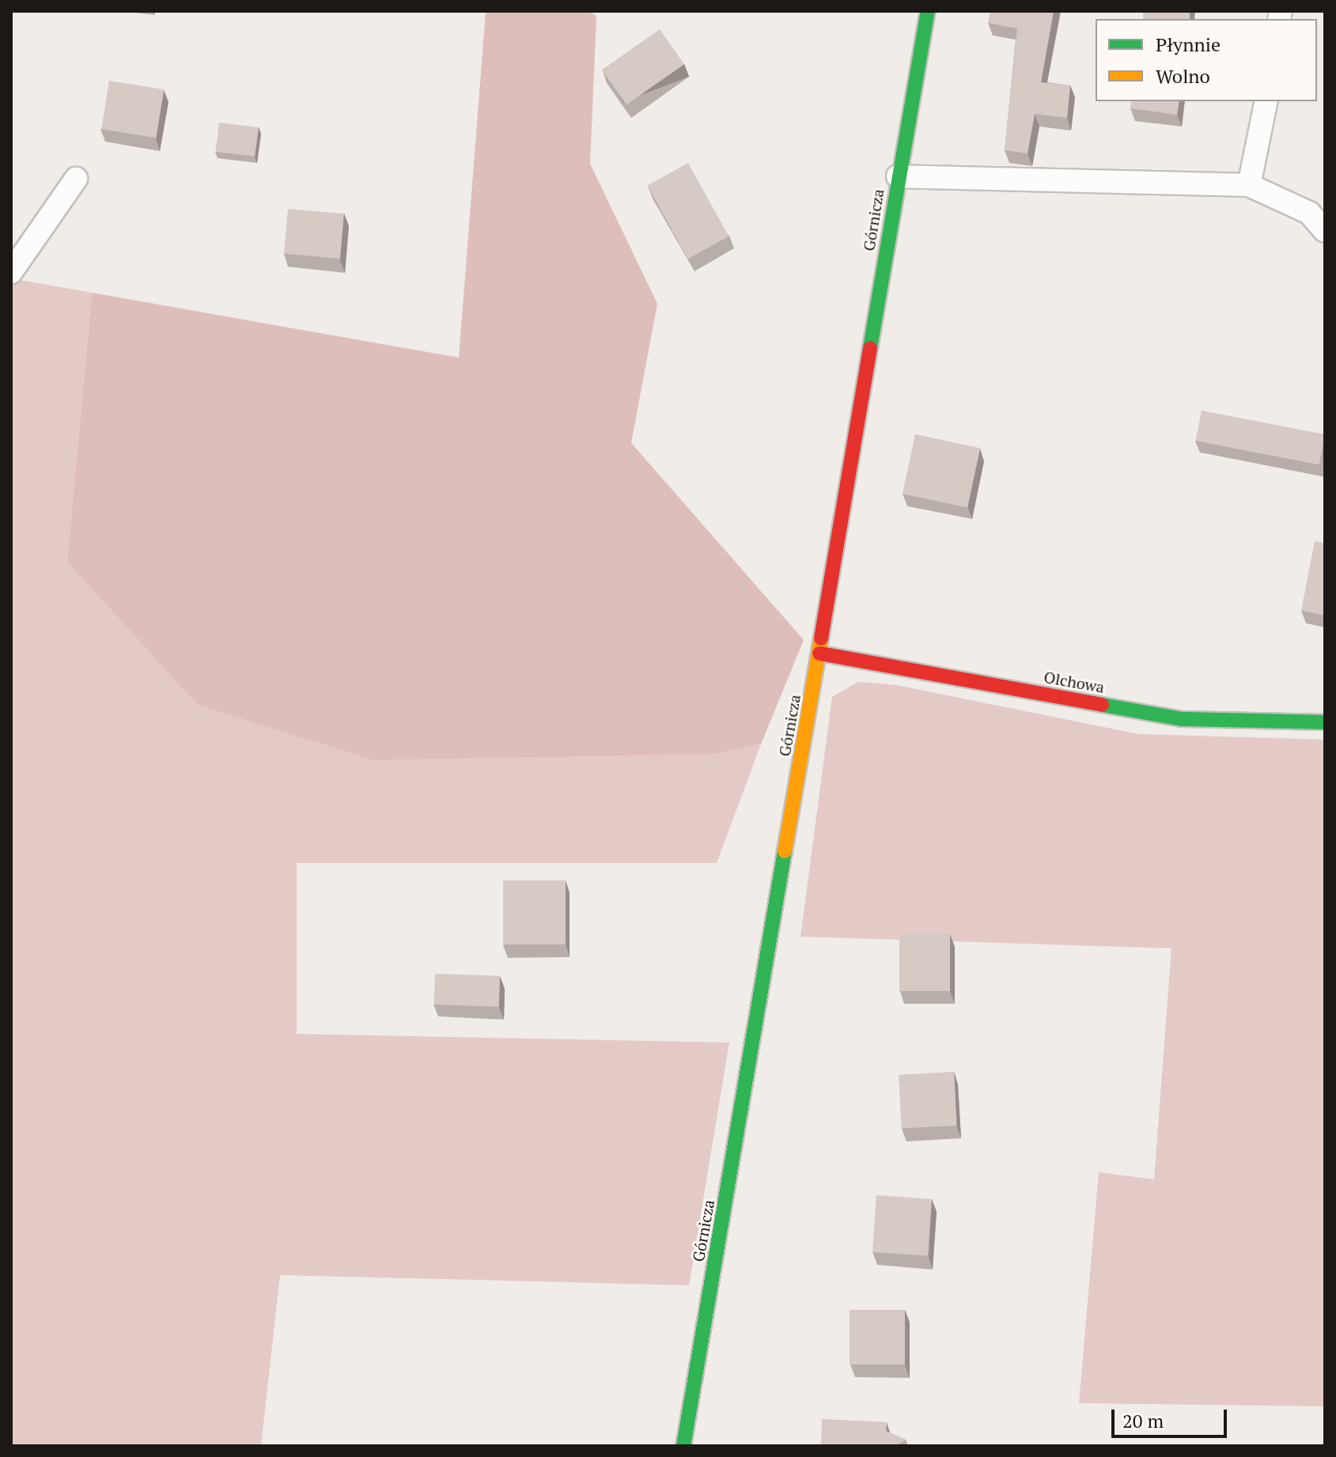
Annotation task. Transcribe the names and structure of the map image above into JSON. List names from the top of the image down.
{
  "streets": {
    "street": ["Górnicza", "Olchowa"]
  },
  "crossings": [
    ["Górnicza", "Olchowa"]
  ],
  "legend": ["Płynnie", "Wolno"],
  "scale_bar": "20 m"
}
